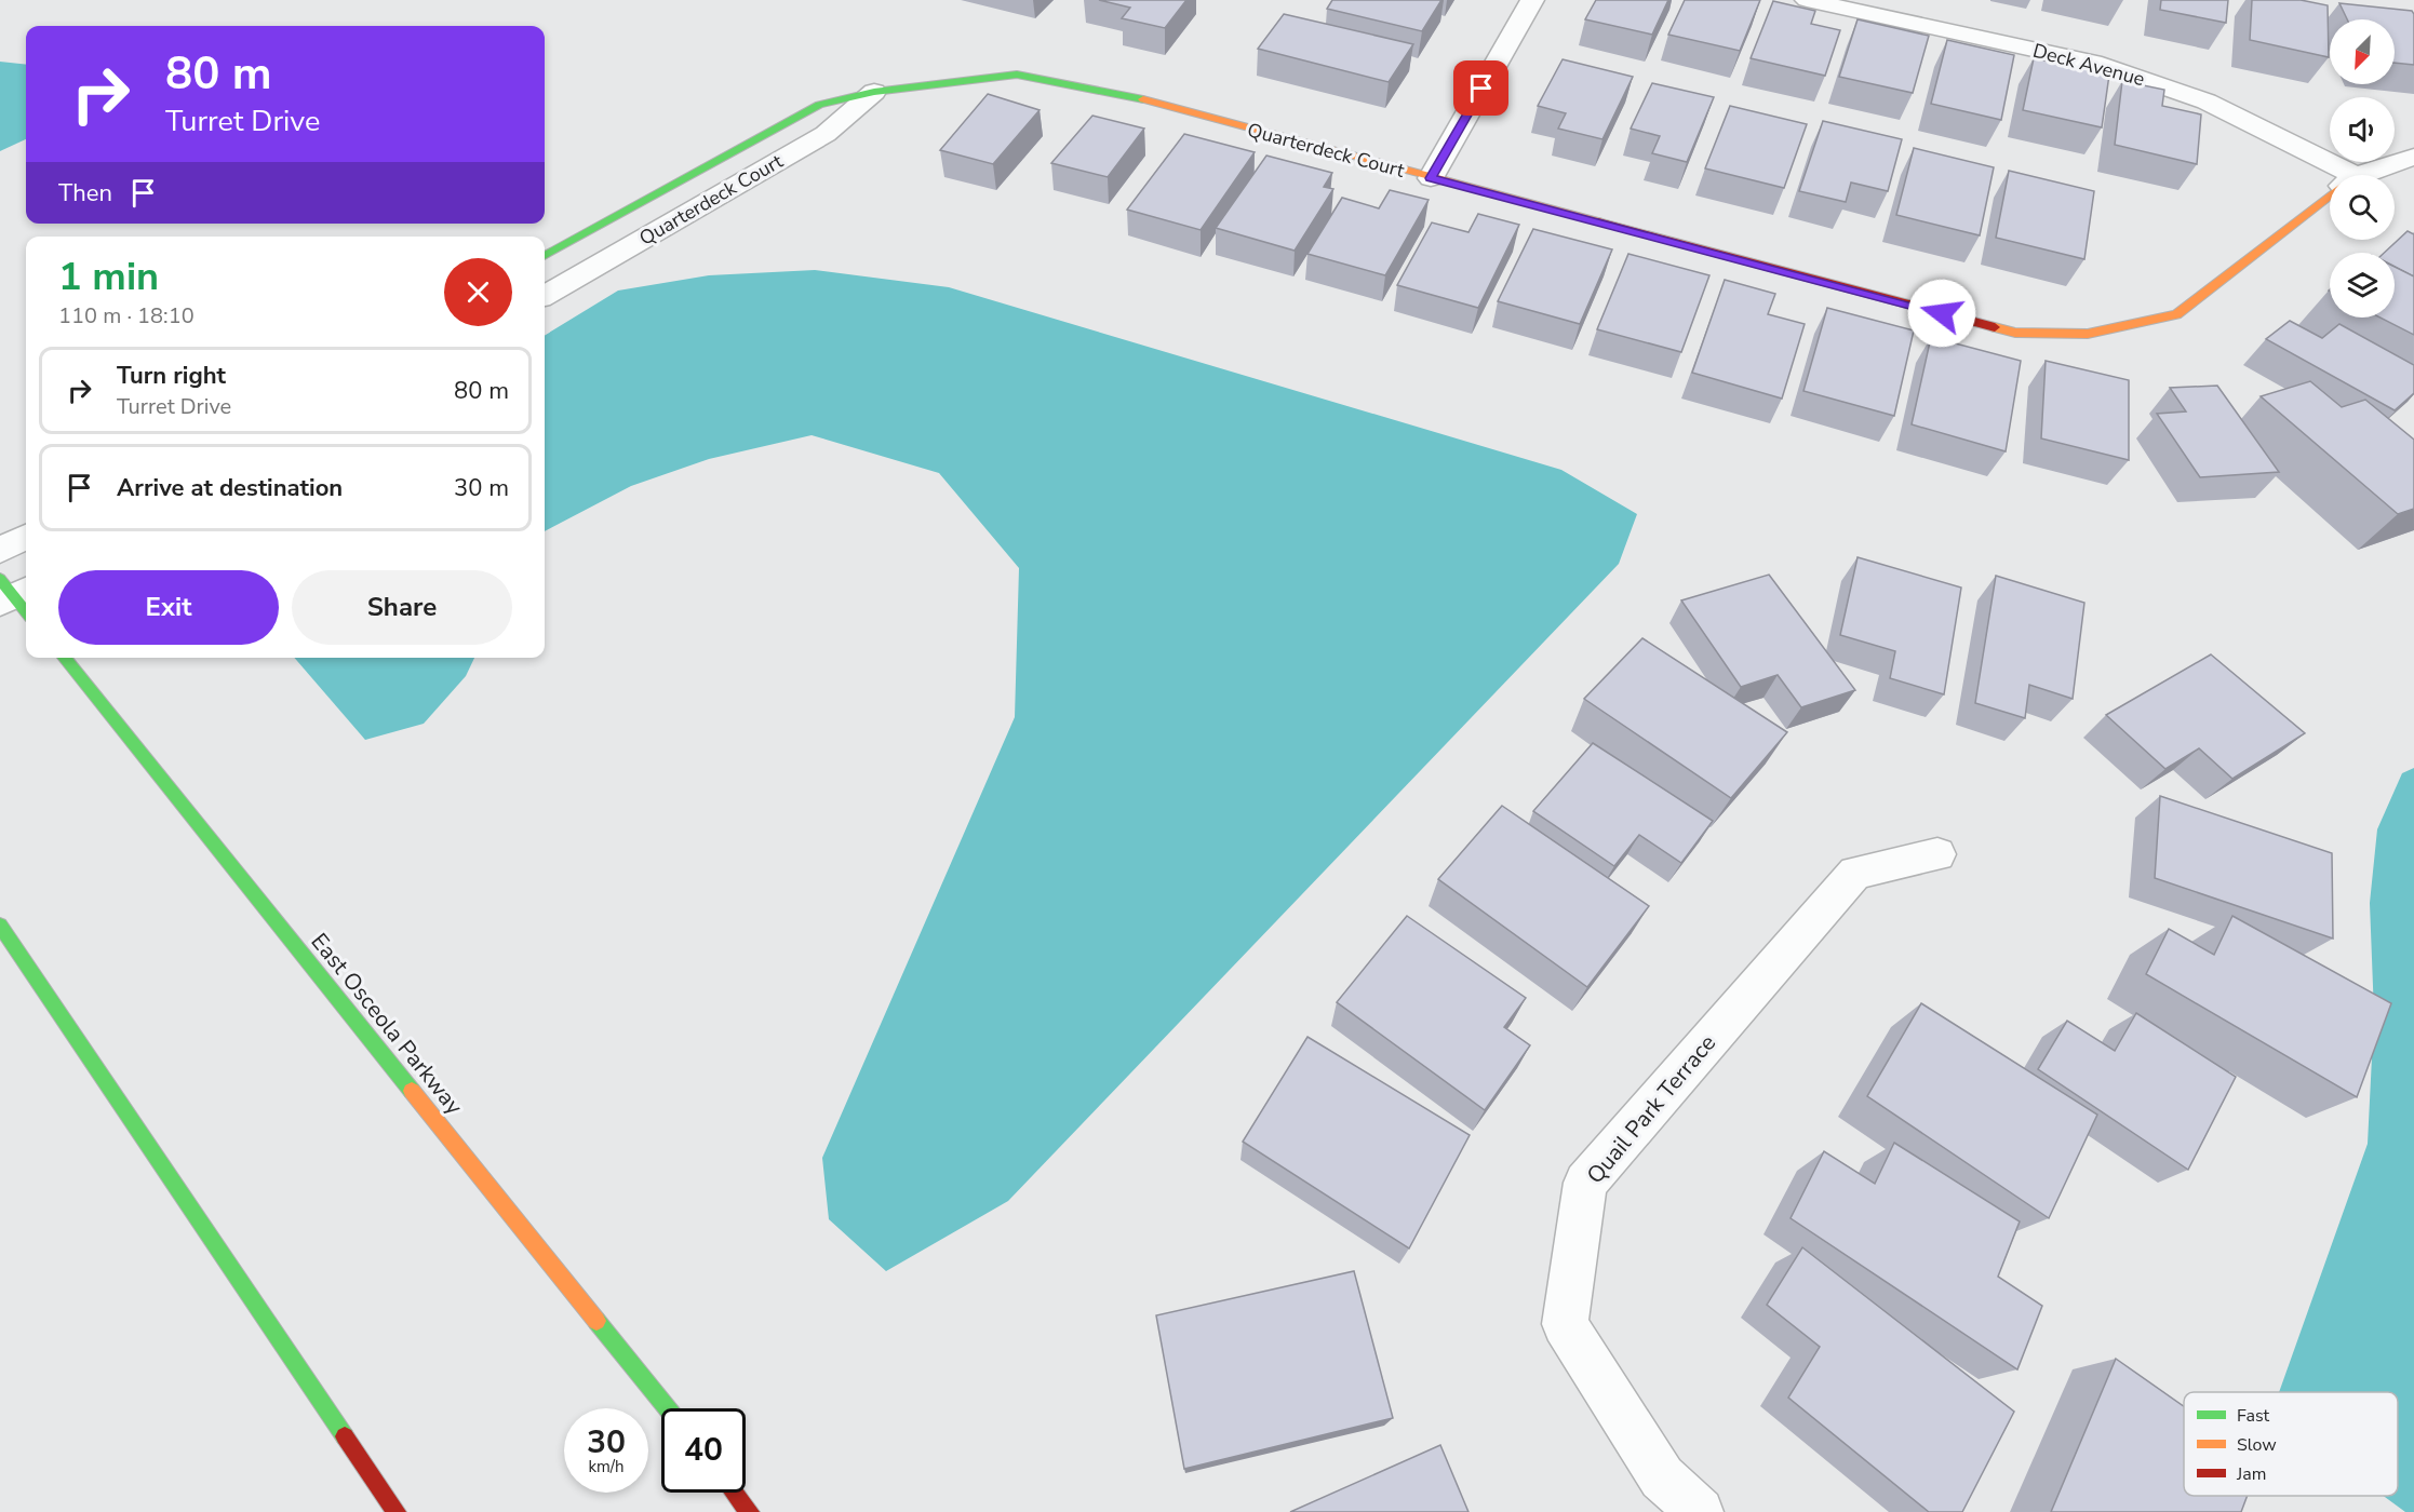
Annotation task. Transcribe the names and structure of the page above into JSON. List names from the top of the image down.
{
  "streets": {
    "street": [
      "Deck Avenue",
      "Quarterdeck Court",
      "East Osceola Parkway",
      "Quail Park Terrace"
    ]
  },
  "legend": ["Fast", "Slow", "Jam"],
  "north": "bottom left",
  "page": {
    "turn": ["80 m", "Turret Drive"],
    "then": "Then",
    "heading": ["1 min", "110 m · 18:10"],
    "list": [
      {
        "name": "Turn right",
        "note": "Turret Drive",
        "value": "80 m"
      },
      {
        "name": "Arrive at destination",
        "value": "30 m"
      }
    ],
    "buttons": ["Exit", "Share"],
    "speed": "30 km/h",
    "limit": "40"
  }
}
